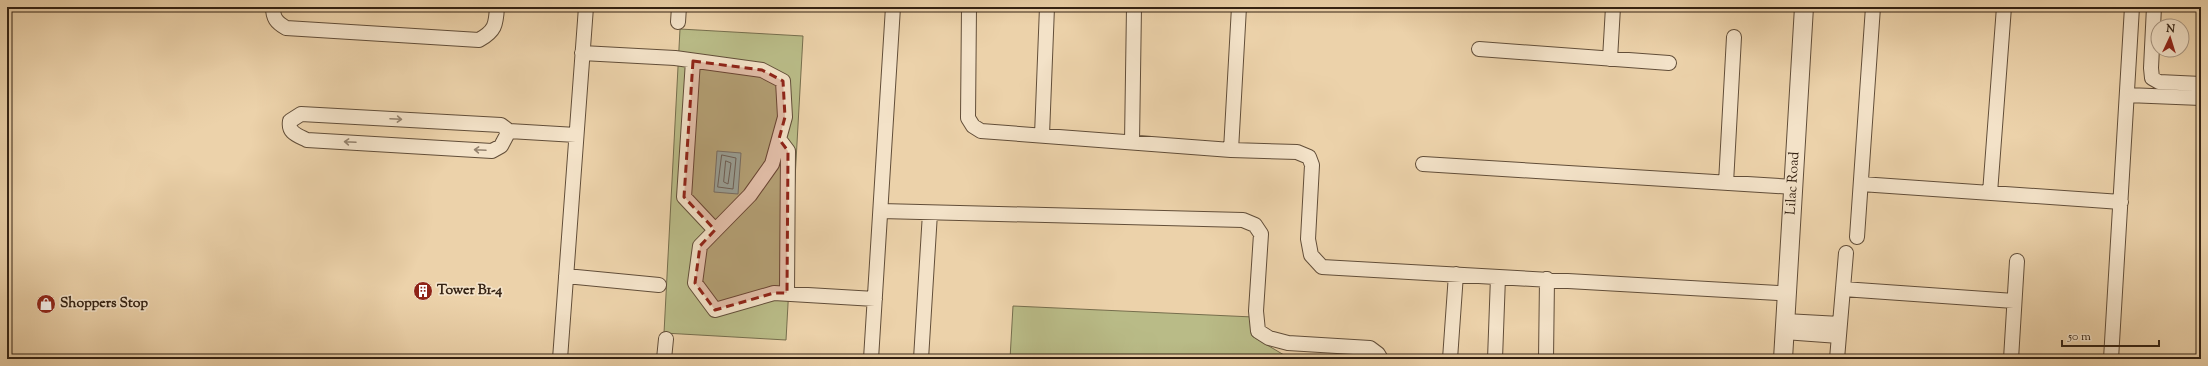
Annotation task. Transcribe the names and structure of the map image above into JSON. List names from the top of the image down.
{
  "streets": {
    "street": ["Lilac Road"]
  },
  "places": {
    "building": ["Tower B1-4"],
    "shop": ["Shoppers Stop"]
  },
  "scale_bar": "50 m",
  "north": "top"
}
